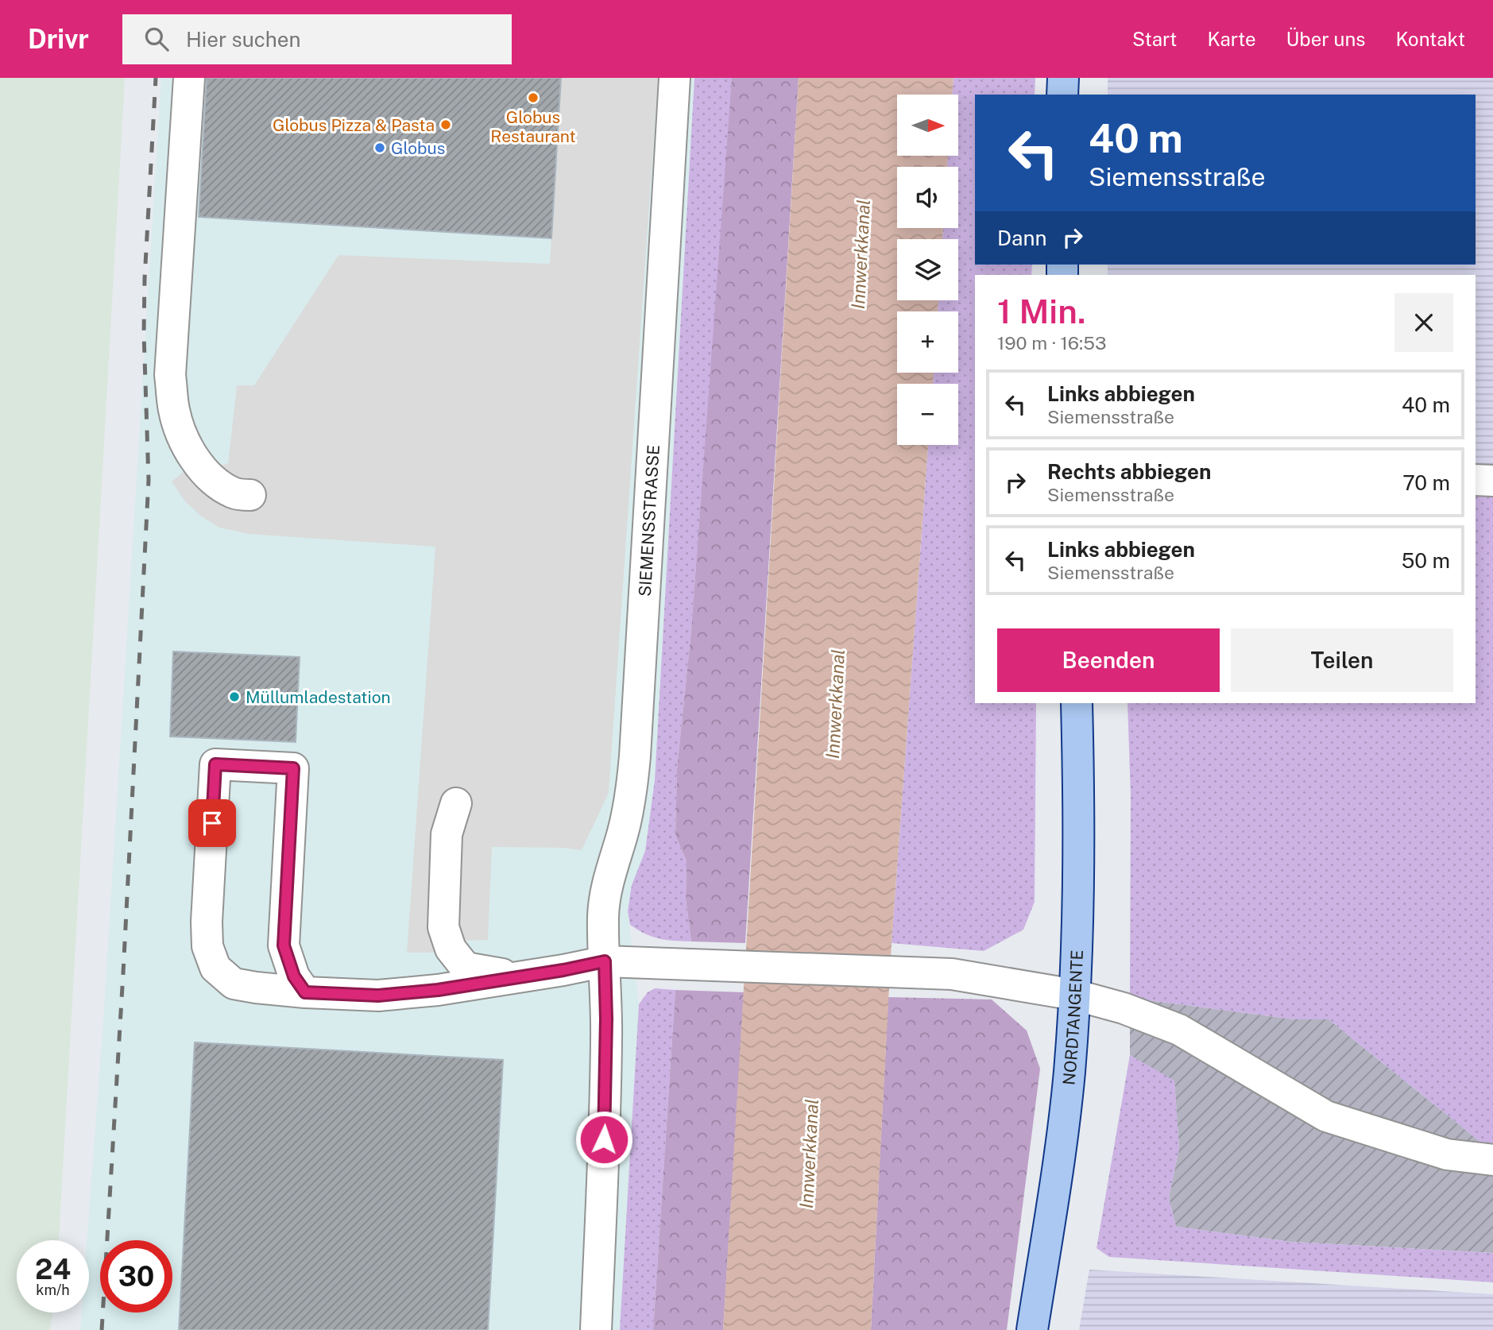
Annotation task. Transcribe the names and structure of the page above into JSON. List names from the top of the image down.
{
  "streets": {
    "main road": ["NORDTANGENTE"],
    "street": ["SIEMENSSTRASSE"]
  },
  "water": ["Innwerkkanal"],
  "places": [
    "Globus Restaurant",
    "Globus Pizza & Pasta",
    "Globus",
    "Müllumladestation"
  ],
  "north": "right",
  "page": {
    "header": "Drivr",
    "search": "Hier suchen",
    "nav": [
      "Start",
      "Karte",
      "Über uns",
      "Kontakt"
    ],
    "map_buttons": ["+", "−"],
    "turn": ["40 m", "Siemensstraße"],
    "then": "Dann",
    "heading": ["1 Min.", "190 m · 16:53"],
    "list": [
      {
        "name": "Links abbiegen",
        "note": "Siemensstraße",
        "value": "40 m"
      },
      {
        "name": "Rechts abbiegen",
        "note": "Siemensstraße",
        "value": "70 m"
      },
      {
        "name": "Links abbiegen",
        "note": "Siemensstraße",
        "value": "50 m"
      }
    ],
    "buttons": ["Beenden", "Teilen"],
    "speed": "24 km/h",
    "limit": "30"
  }
}
